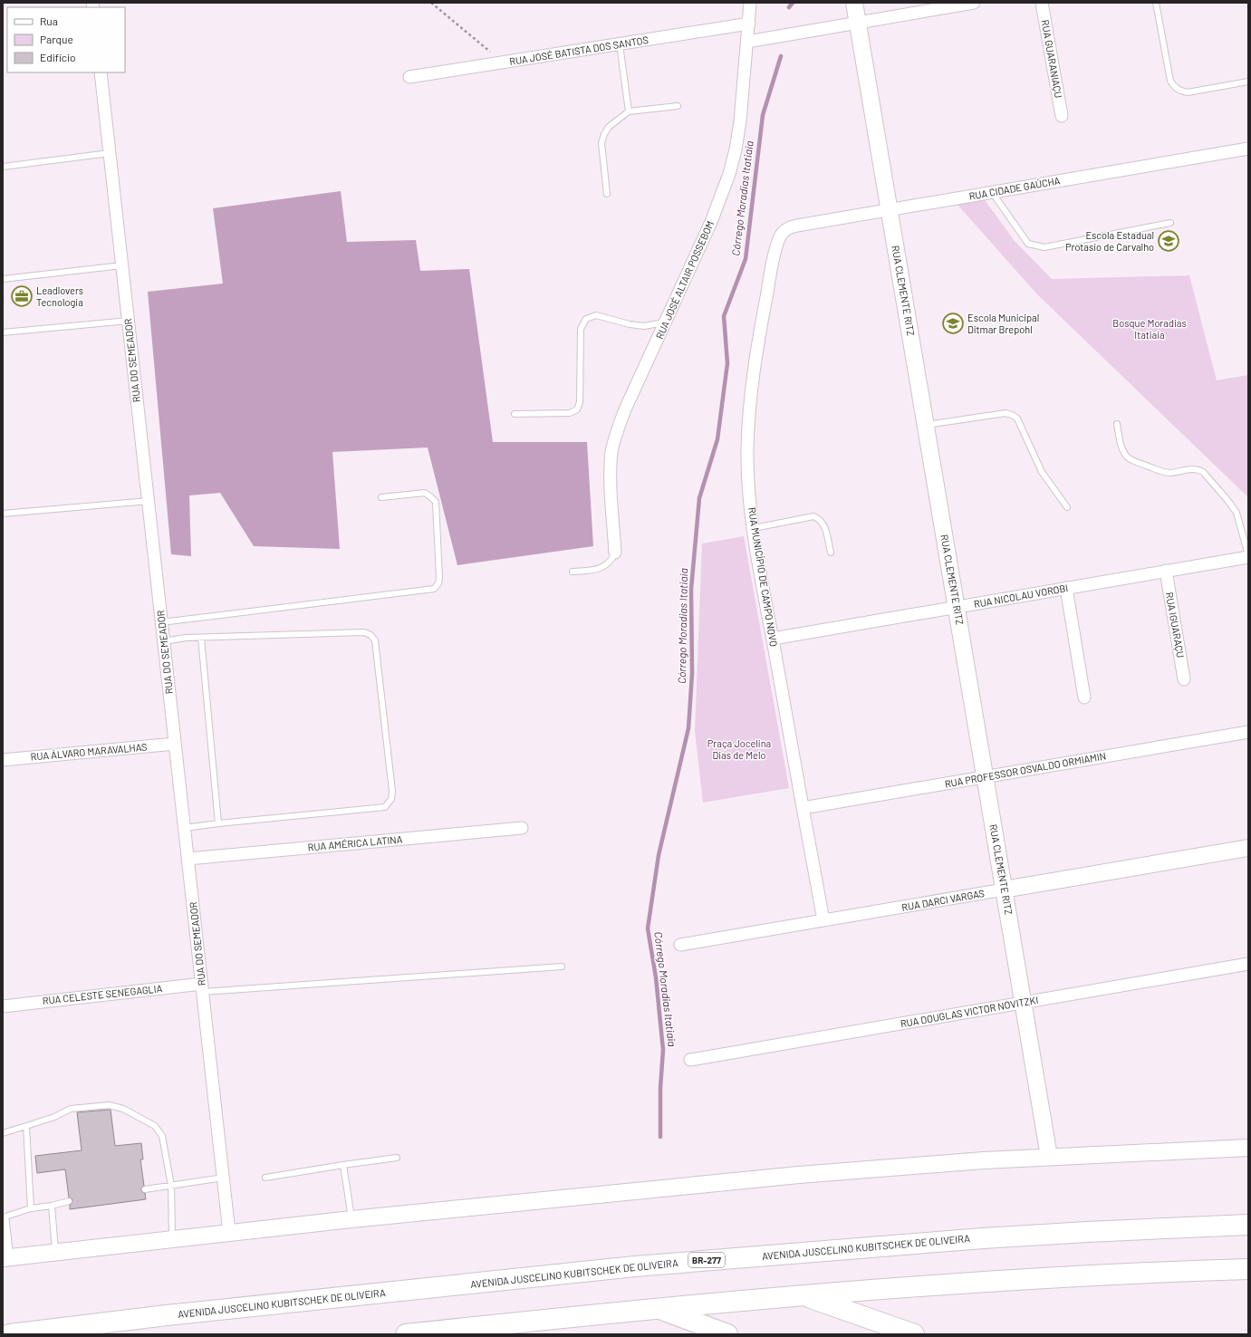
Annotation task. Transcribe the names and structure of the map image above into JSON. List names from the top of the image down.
{
  "streets": {
    "highway": ["AVENIDA JUSCELINO KUBITSCHEK DE OLIVEIRA", "BR-277"],
    "street": [
      "RUA JOSÉ BATISTA DOS SANTOS",
      "RUA GUARANIAÇU",
      "RUA CIDADE GAÚCHA",
      "RUA JOSÉ ALTAIR POSSEBOM",
      "RUA CLEMENTE RITZ",
      "RUA DO SEMEADOR",
      "RUA MUNICÍPIO DE CAMPO NOVO",
      "RUA NICOLAU VOROBI",
      "RUA IGUARAÇU",
      "RUA ÁLVARO MARAVALHAS",
      "RUA PROFESSOR OSVALDO ORMIAMIN",
      "RUA AMÉRICA LATINA",
      "RUA DARCI VARGAS",
      "RUA CELESTE SENEGAGLIA",
      "RUA DOUGLAS VICTOR NOVITZKI"
    ]
  },
  "crossings": [
    ["RUA JOSÉ BATISTA DOS SANTOS", "RUA JOSÉ ALTAIR POSSEBOM"],
    ["RUA CIDADE GAÚCHA", "RUA CLEMENTE RITZ"],
    ["RUA CIDADE GAÚCHA", "RUA MUNICÍPIO DE CAMPO NOVO"],
    ["RUA CLEMENTE RITZ", "RUA NICOLAU VOROBI"],
    ["RUA CLEMENTE RITZ", "RUA PROFESSOR OSVALDO ORMIAMIN"],
    ["RUA CLEMENTE RITZ", "RUA DARCI VARGAS"],
    ["RUA CLEMENTE RITZ", "RUA DOUGLAS VICTOR NOVITZKI"],
    ["RUA DO SEMEADOR", "RUA ÁLVARO MARAVALHAS"],
    ["RUA DO SEMEADOR", "RUA AMÉRICA LATINA"],
    ["RUA DO SEMEADOR", "RUA CELESTE SENEGAGLIA"],
    ["RUA MUNICÍPIO DE CAMPO NOVO", "RUA NICOLAU VOROBI"],
    ["RUA MUNICÍPIO DE CAMPO NOVO", "RUA PROFESSOR OSVALDO ORMIAMIN"],
    ["RUA MUNICÍPIO DE CAMPO NOVO", "RUA DARCI VARGAS"],
    ["RUA NICOLAU VOROBI", "RUA IGUARAÇU"]
  ],
  "water": ["Córrego Moradias Itatiaia"],
  "parks": ["Bosque Moradias Itatiaia", "Praça Jocelina Dias de Melo"],
  "places": {
    "school or university": ["Escola Estadual Protasio de Carvalho", "Escola Municipal Ditmar Brepohl"],
    "office": ["Leadlovers Tecnologia"]
  },
  "legend": ["Rua", "Parque", "Edifício"]
}
